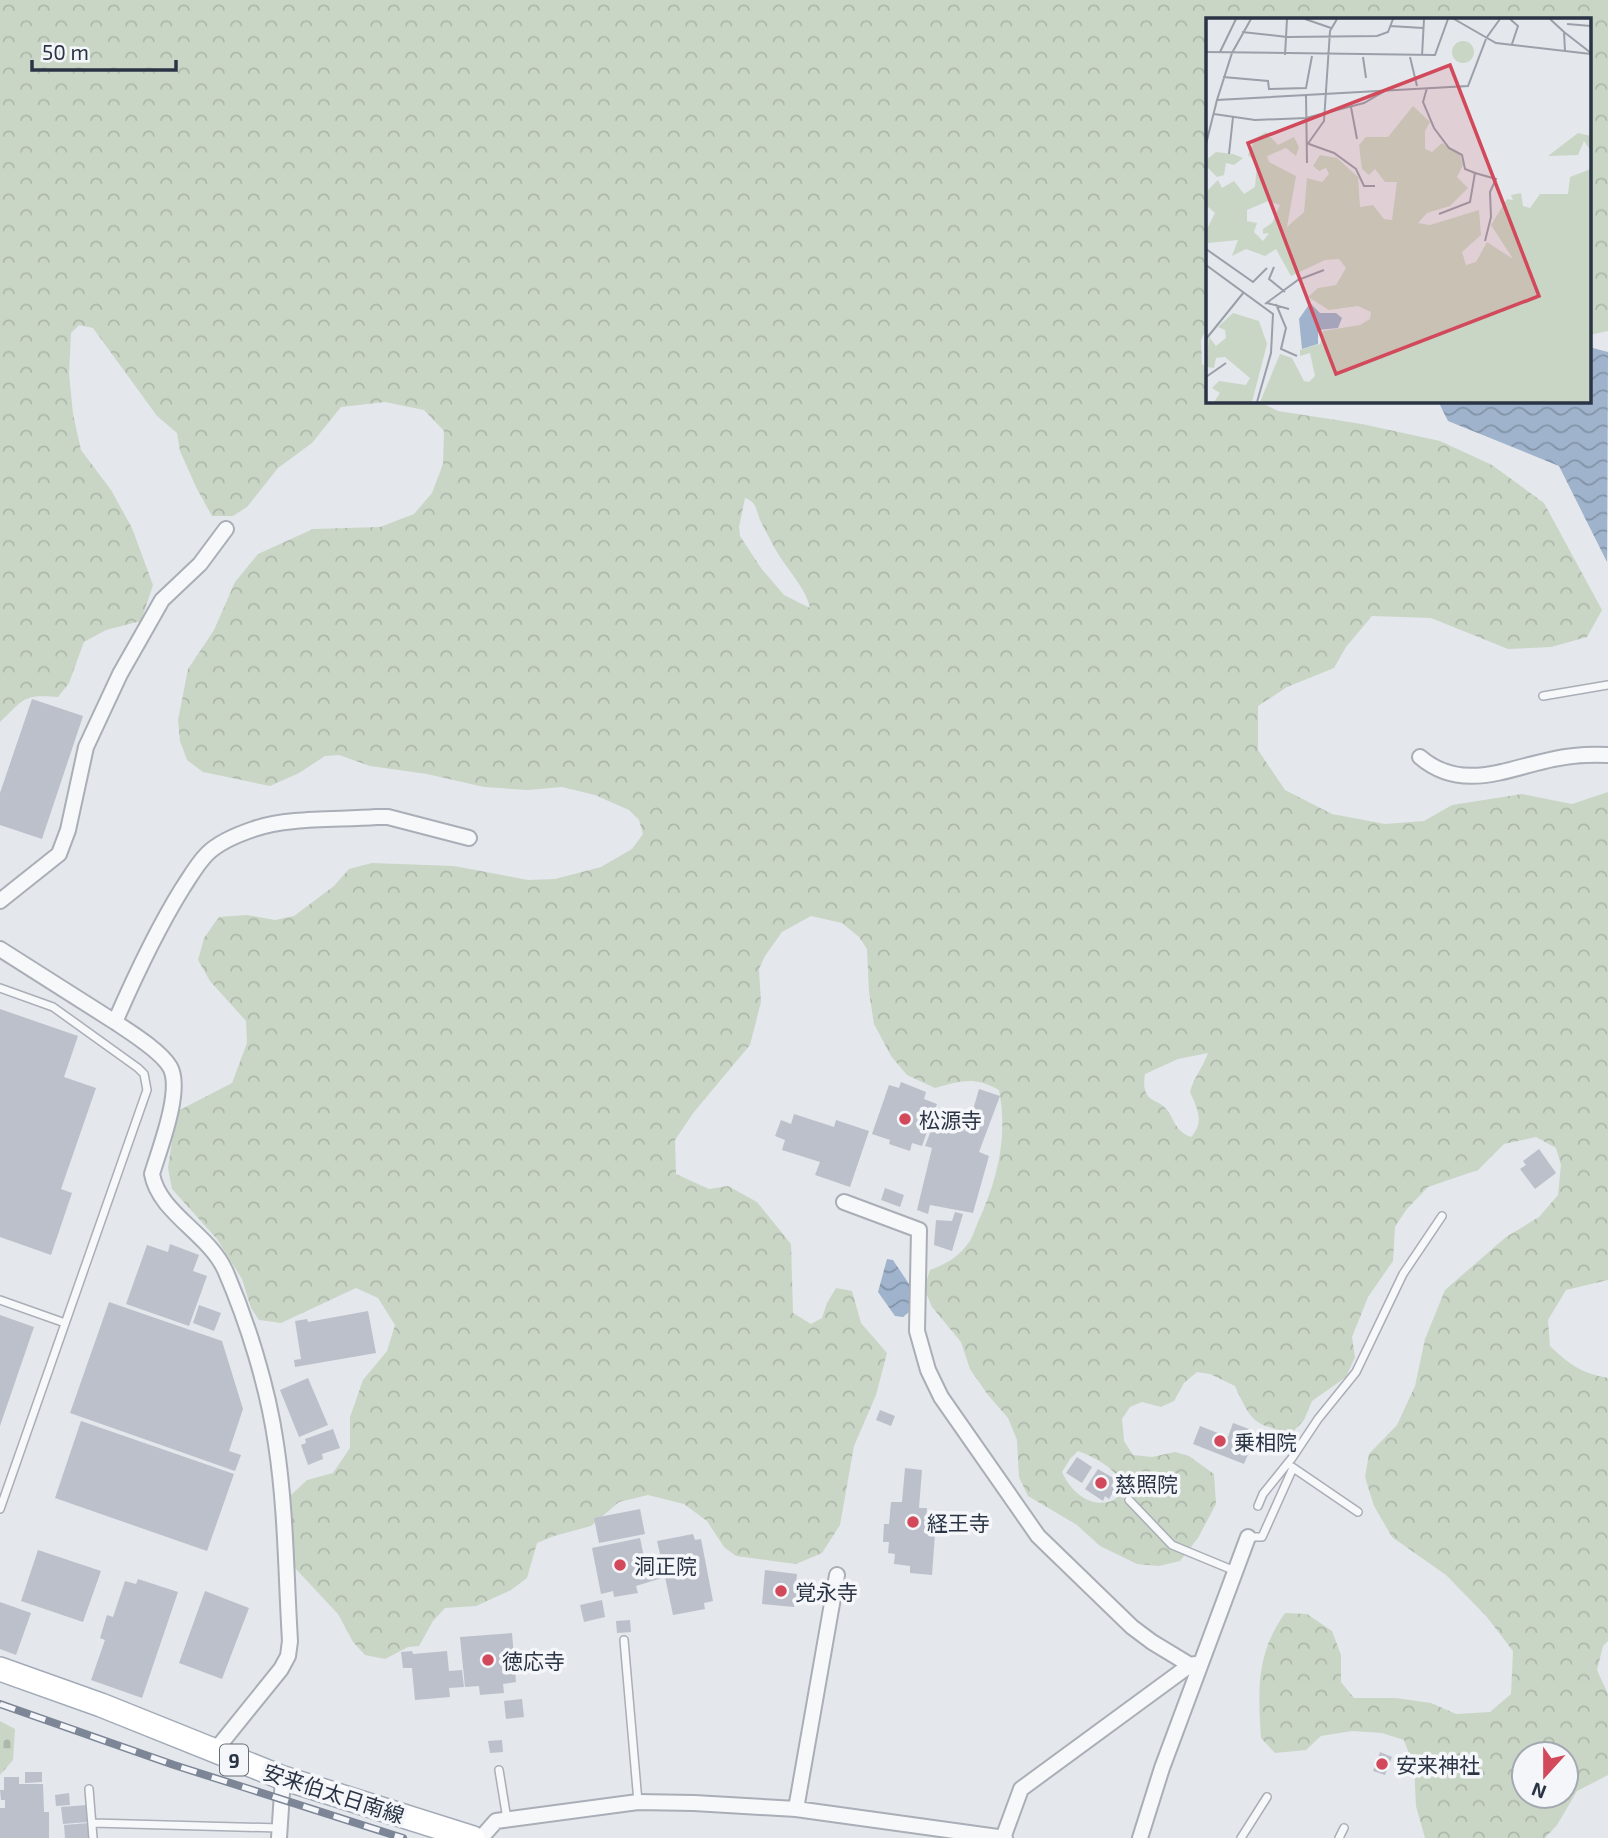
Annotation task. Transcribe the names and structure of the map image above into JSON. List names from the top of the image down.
{
  "streets": {
    "main road": ["9", "安来伯太日南線"]
  },
  "places": [
    "松源寺",
    "乗相院",
    "慈照院",
    "経王寺",
    "洞正院",
    "覚永寺",
    "徳応寺",
    "安来神社"
  ],
  "scale_bar": "50 m",
  "north": "bottom"
}
